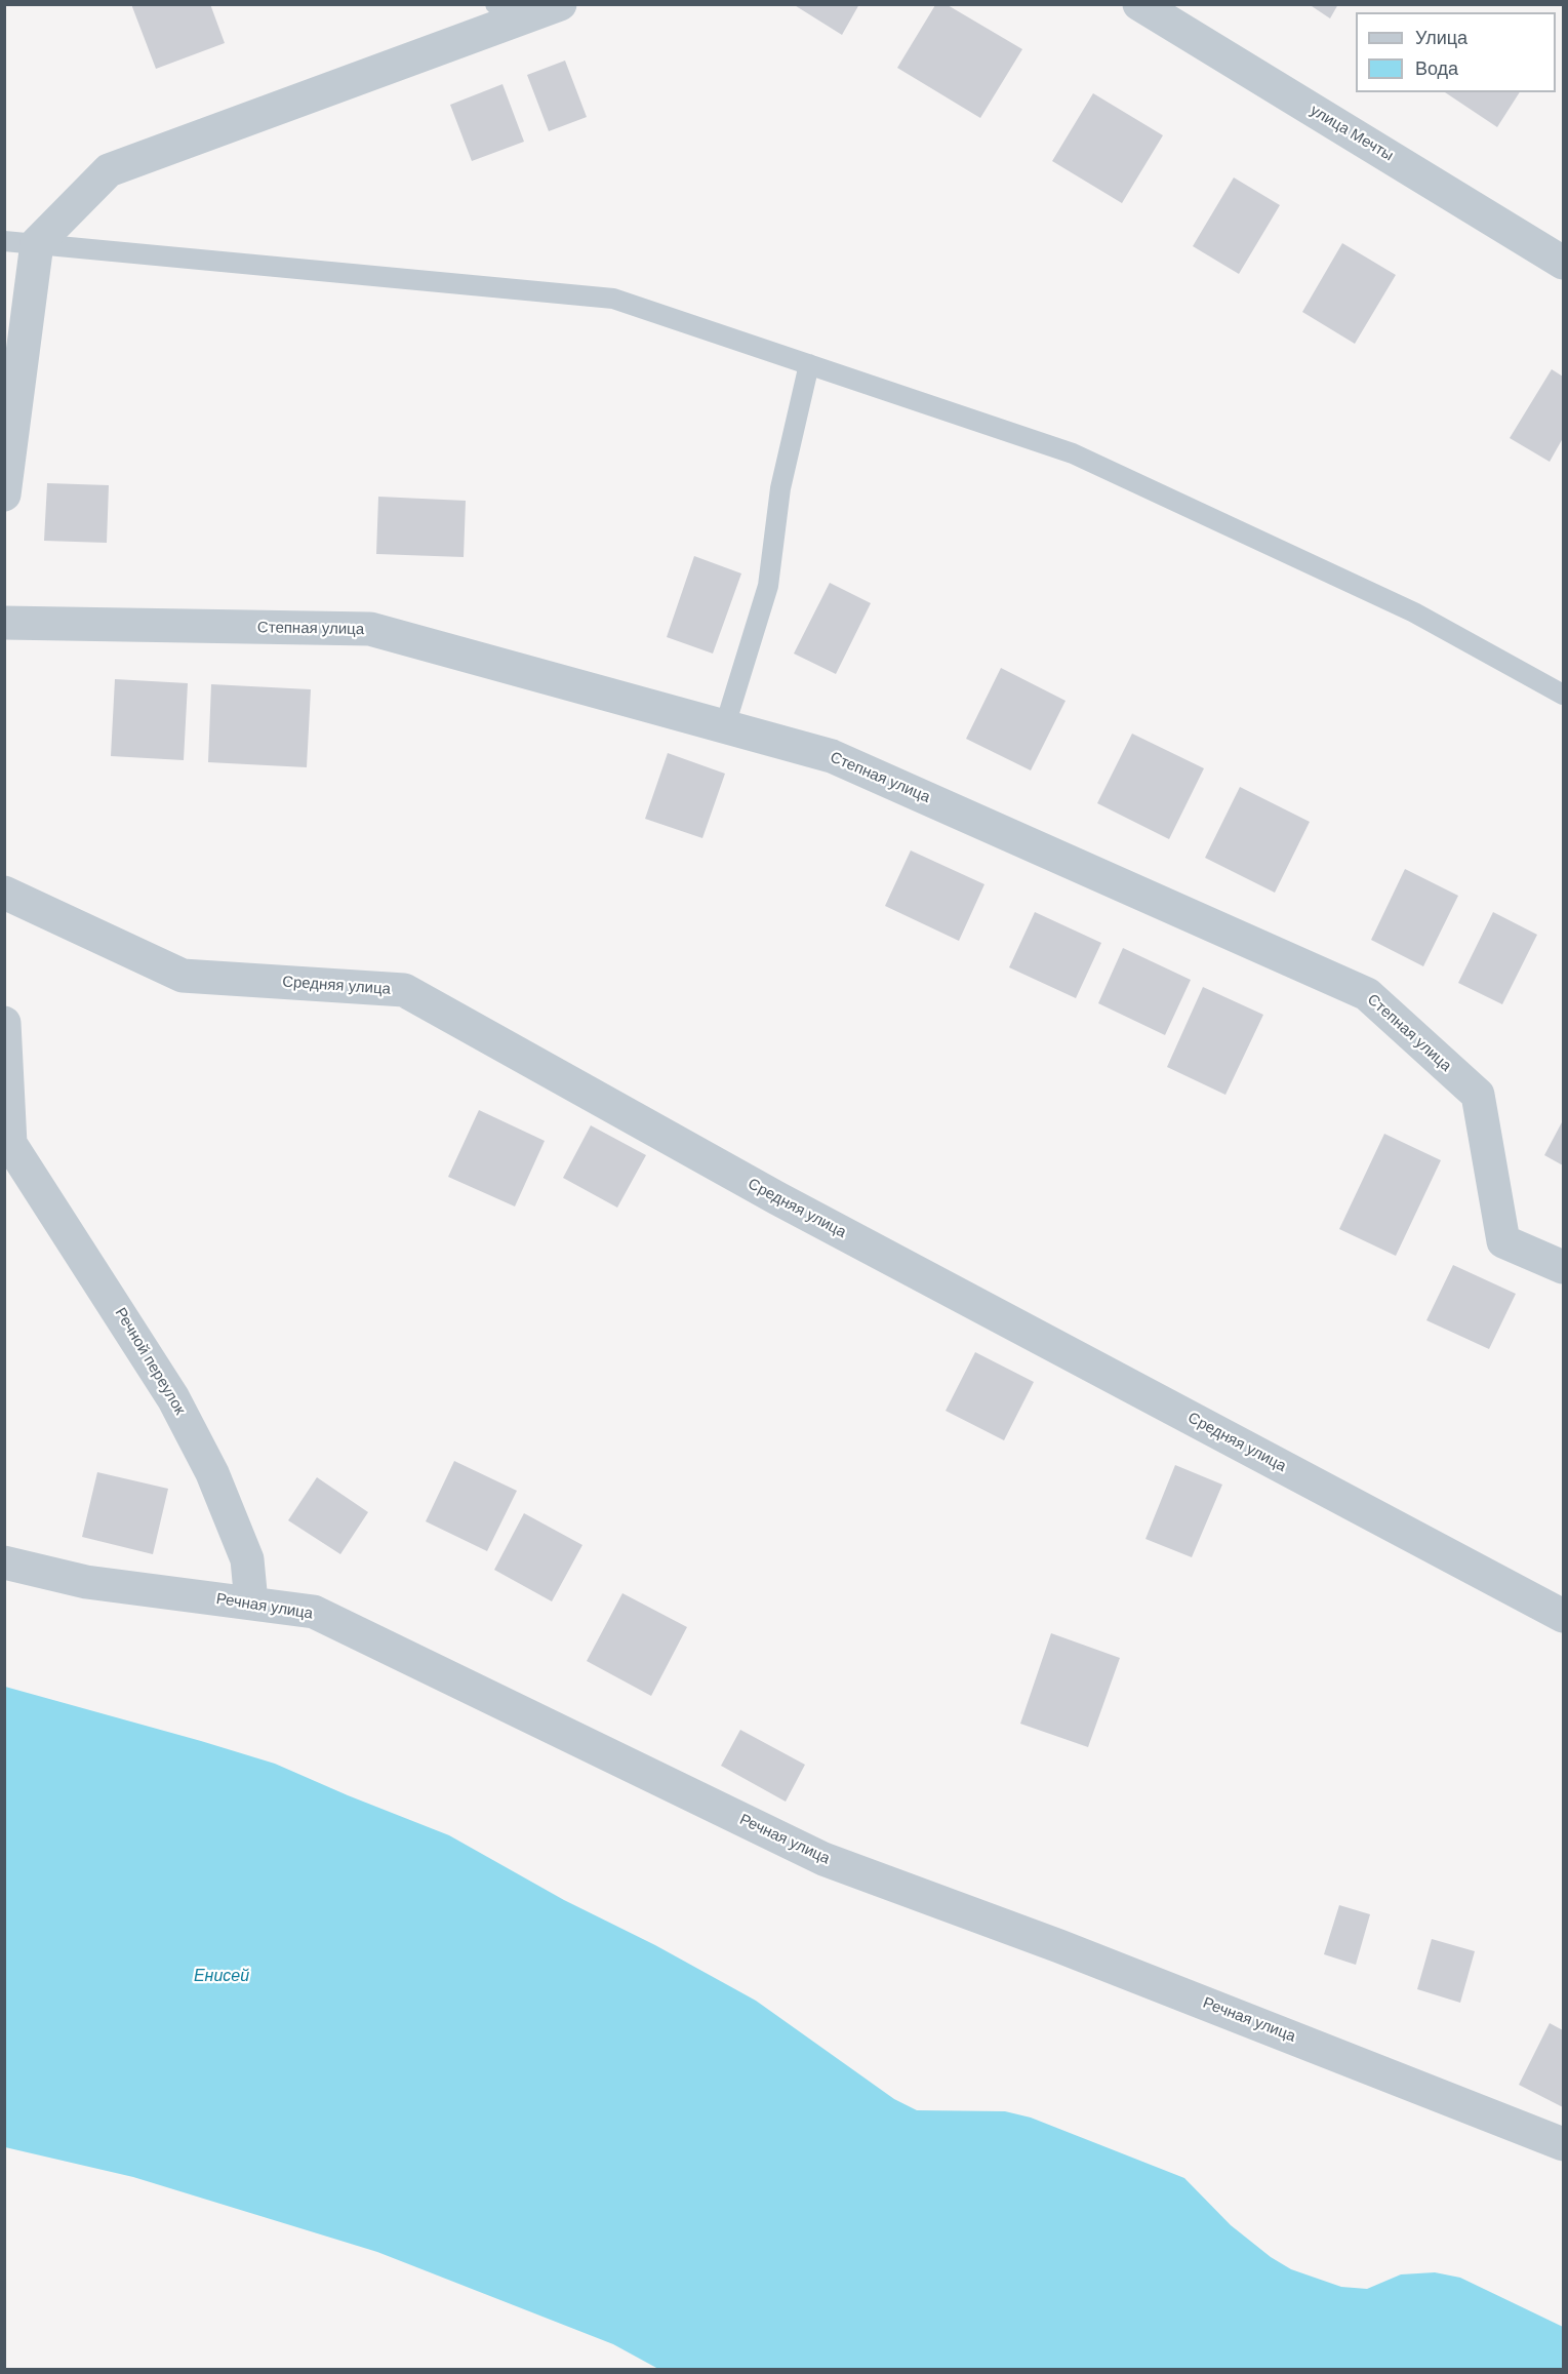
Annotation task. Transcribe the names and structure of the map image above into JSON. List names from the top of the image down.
{
  "streets": {
    "street": [
      "улица Мечты",
      "Степная улица",
      "Средняя улица",
      "Речной переулок",
      "Речная улица"
    ]
  },
  "crossings": [
    ["Речной переулок", "Речная улица"]
  ],
  "water": ["Енисей"],
  "legend": ["Улица", "Вода"]
}
